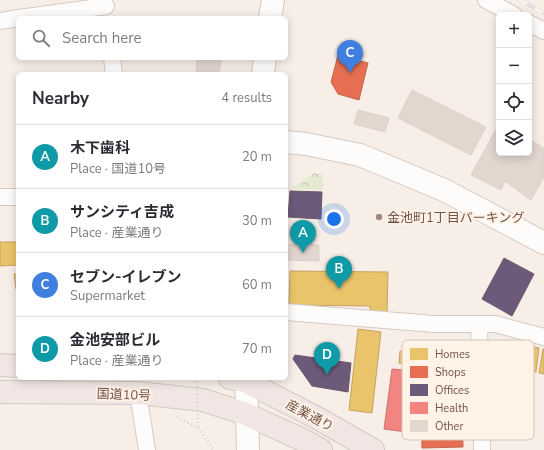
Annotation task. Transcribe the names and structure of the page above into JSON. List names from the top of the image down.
{
  "streets": {
    "highway": ["国道10号", "産業通り"]
  },
  "crossings": [
    ["国道10号", "産業通り"]
  ],
  "places": ["金池町1丁目パーキング"],
  "legend": [
    "Homes",
    "Shops",
    "Offices",
    "Health",
    "Other"
  ],
  "page": {
    "map_buttons": ["+", "−"],
    "search": "Search here",
    "pins": [
      "C",
      "A",
      "B",
      "D"
    ],
    "heading": ["Nearby", "4 results"],
    "list": [
      {
        "mark": "A",
        "name": "木下歯科",
        "note": "Place · 国道10号",
        "value": "20 m"
      },
      {
        "mark": "B",
        "name": "サンシティ吉成",
        "note": "Place · 産業通り",
        "value": "30 m"
      },
      {
        "mark": "C",
        "name": "セブン-イレブン",
        "note": "Supermarket",
        "value": "60 m"
      },
      {
        "mark": "D",
        "name": "金池安部ビル",
        "note": "Place · 産業通り",
        "value": "70 m"
      }
    ]
  }
}
